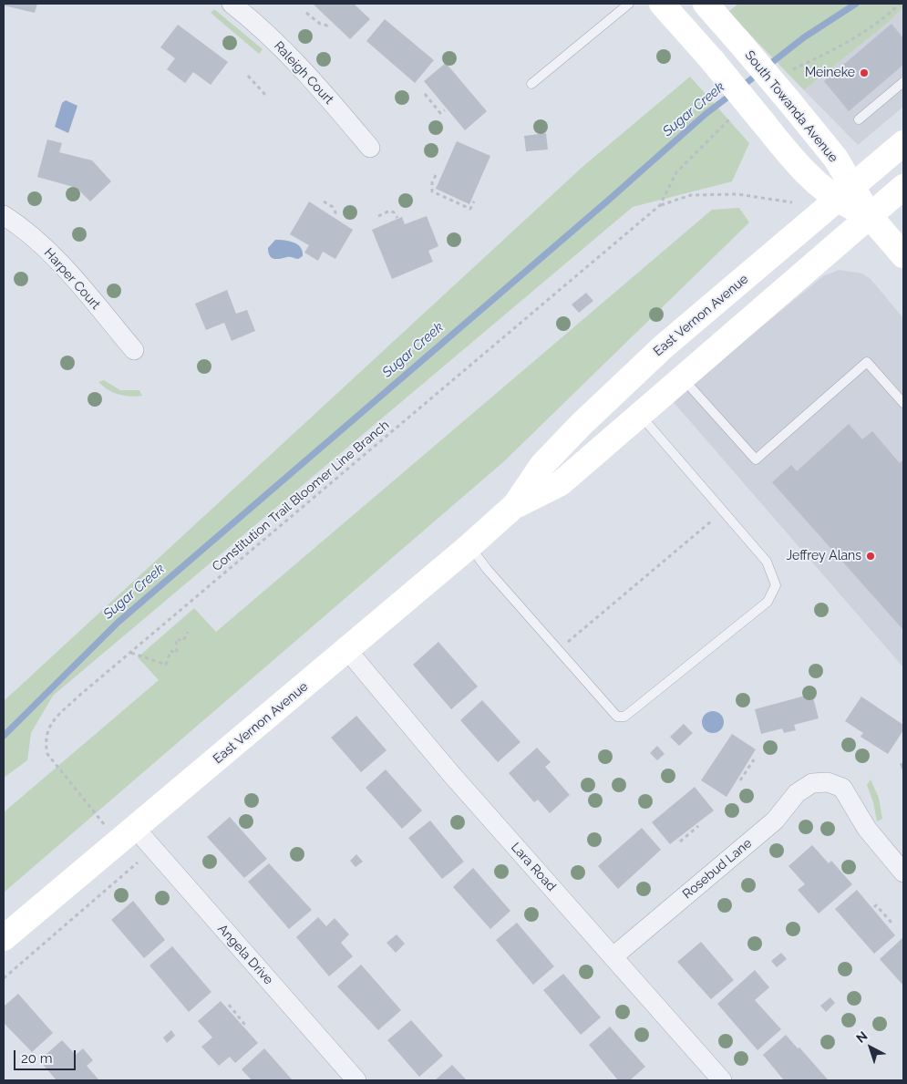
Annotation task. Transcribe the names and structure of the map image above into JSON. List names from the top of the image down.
{
  "streets": {
    "main road": ["South Towanda Avenue", "East Vernon Avenue"],
    "street": [
      "Raleigh Court",
      "Harper Court",
      "Lara Road",
      "Rosebud Lane",
      "Angela Drive"
    ],
    "path": ["Constitution Trail Bloomer Line Branch"]
  },
  "crossings": [
    ["South Towanda Avenue", "East Vernon Avenue"],
    ["East Vernon Avenue", "Lara Road"],
    ["East Vernon Avenue", "Angela Drive"],
    ["Lara Road", "Rosebud Lane"]
  ],
  "water": ["Sugar Creek"],
  "places": ["Meineke", "Jeffrey Alans"],
  "scale_bar": "20 m",
  "north": "top left"
}
